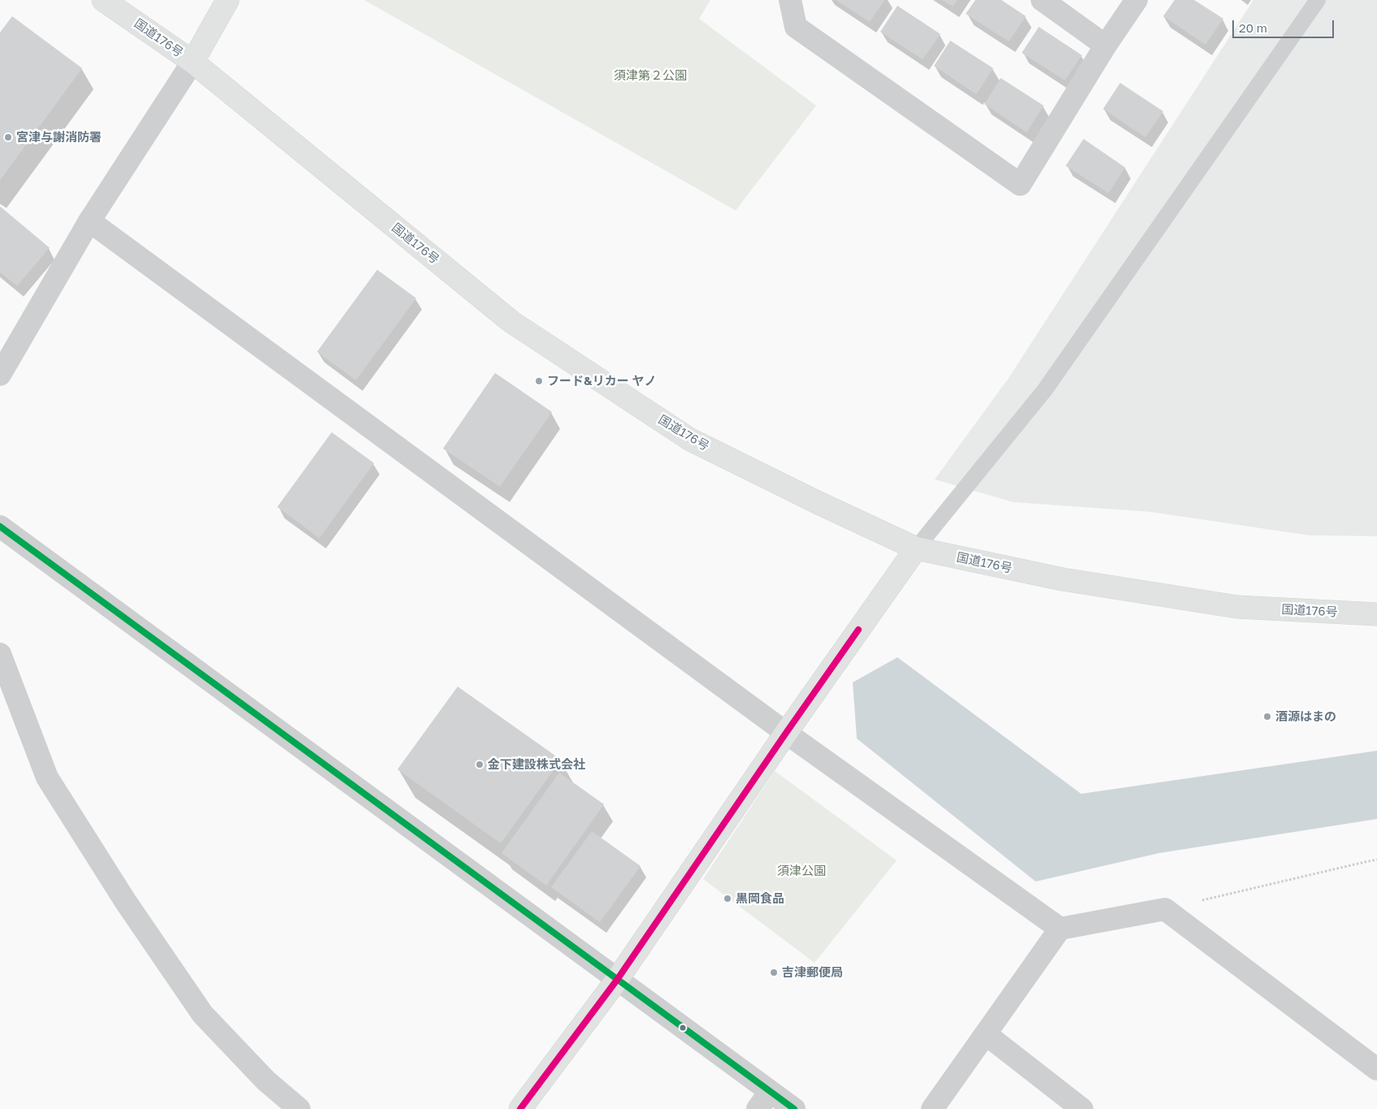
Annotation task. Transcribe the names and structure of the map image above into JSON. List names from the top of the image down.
{
  "streets": {
    "main road": ["国道176号"]
  },
  "parks": ["須津第２公園", "須津公園"],
  "places": [
    "宮津与謝消防署",
    "フード&リカー ヤノ",
    "酒源はまの",
    "金下建設株式会社",
    "黒岡食品",
    "吉津郵便局"
  ],
  "scale_bar": "20 m"
}
